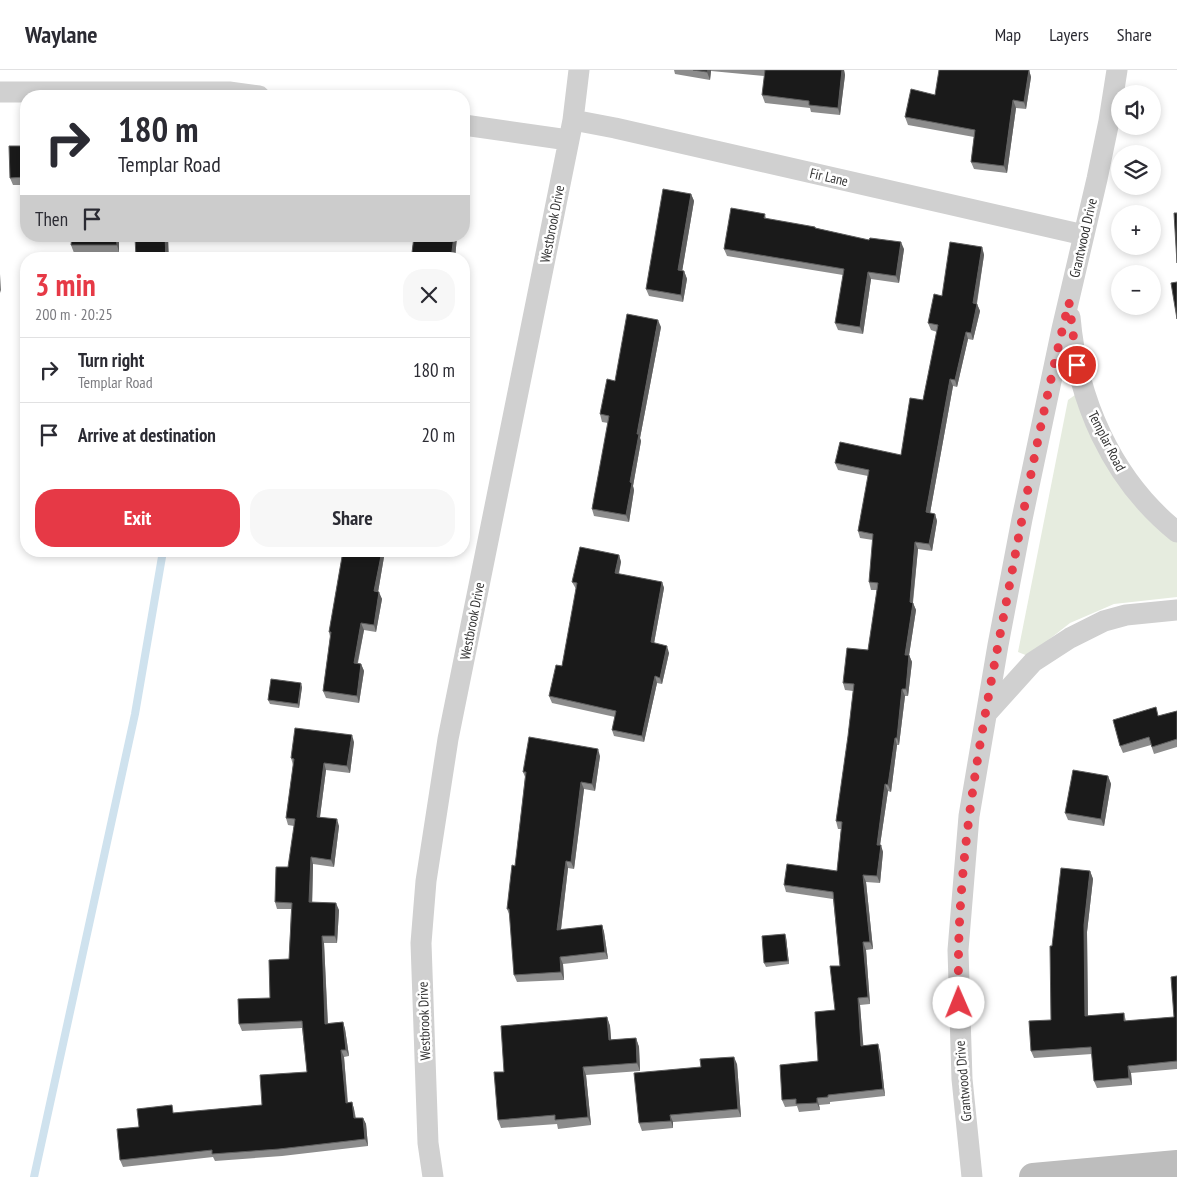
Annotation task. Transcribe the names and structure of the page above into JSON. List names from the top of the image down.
{
  "streets": {
    "street": [
      "Fir Lane",
      "Westbrook Drive",
      "Grantwood Drive",
      "Templar Road"
    ]
  },
  "crossings": [
    ["Fir Lane", "Westbrook Drive"],
    ["Fir Lane", "Grantwood Drive"],
    ["Grantwood Drive", "Templar Road"]
  ],
  "page": {
    "header": "Waylane",
    "nav": ["Map", "Layers", "Share"],
    "map_buttons": ["+", "−"],
    "turn": ["180 m", "Templar Road"],
    "then": "Then",
    "heading": ["3 min", "200 m · 20:25"],
    "list": [
      {
        "name": "Turn right",
        "note": "Templar Road",
        "value": "180 m"
      },
      {
        "name": "Arrive at destination",
        "value": "20 m"
      }
    ],
    "buttons": ["Exit", "Share"]
  }
}
